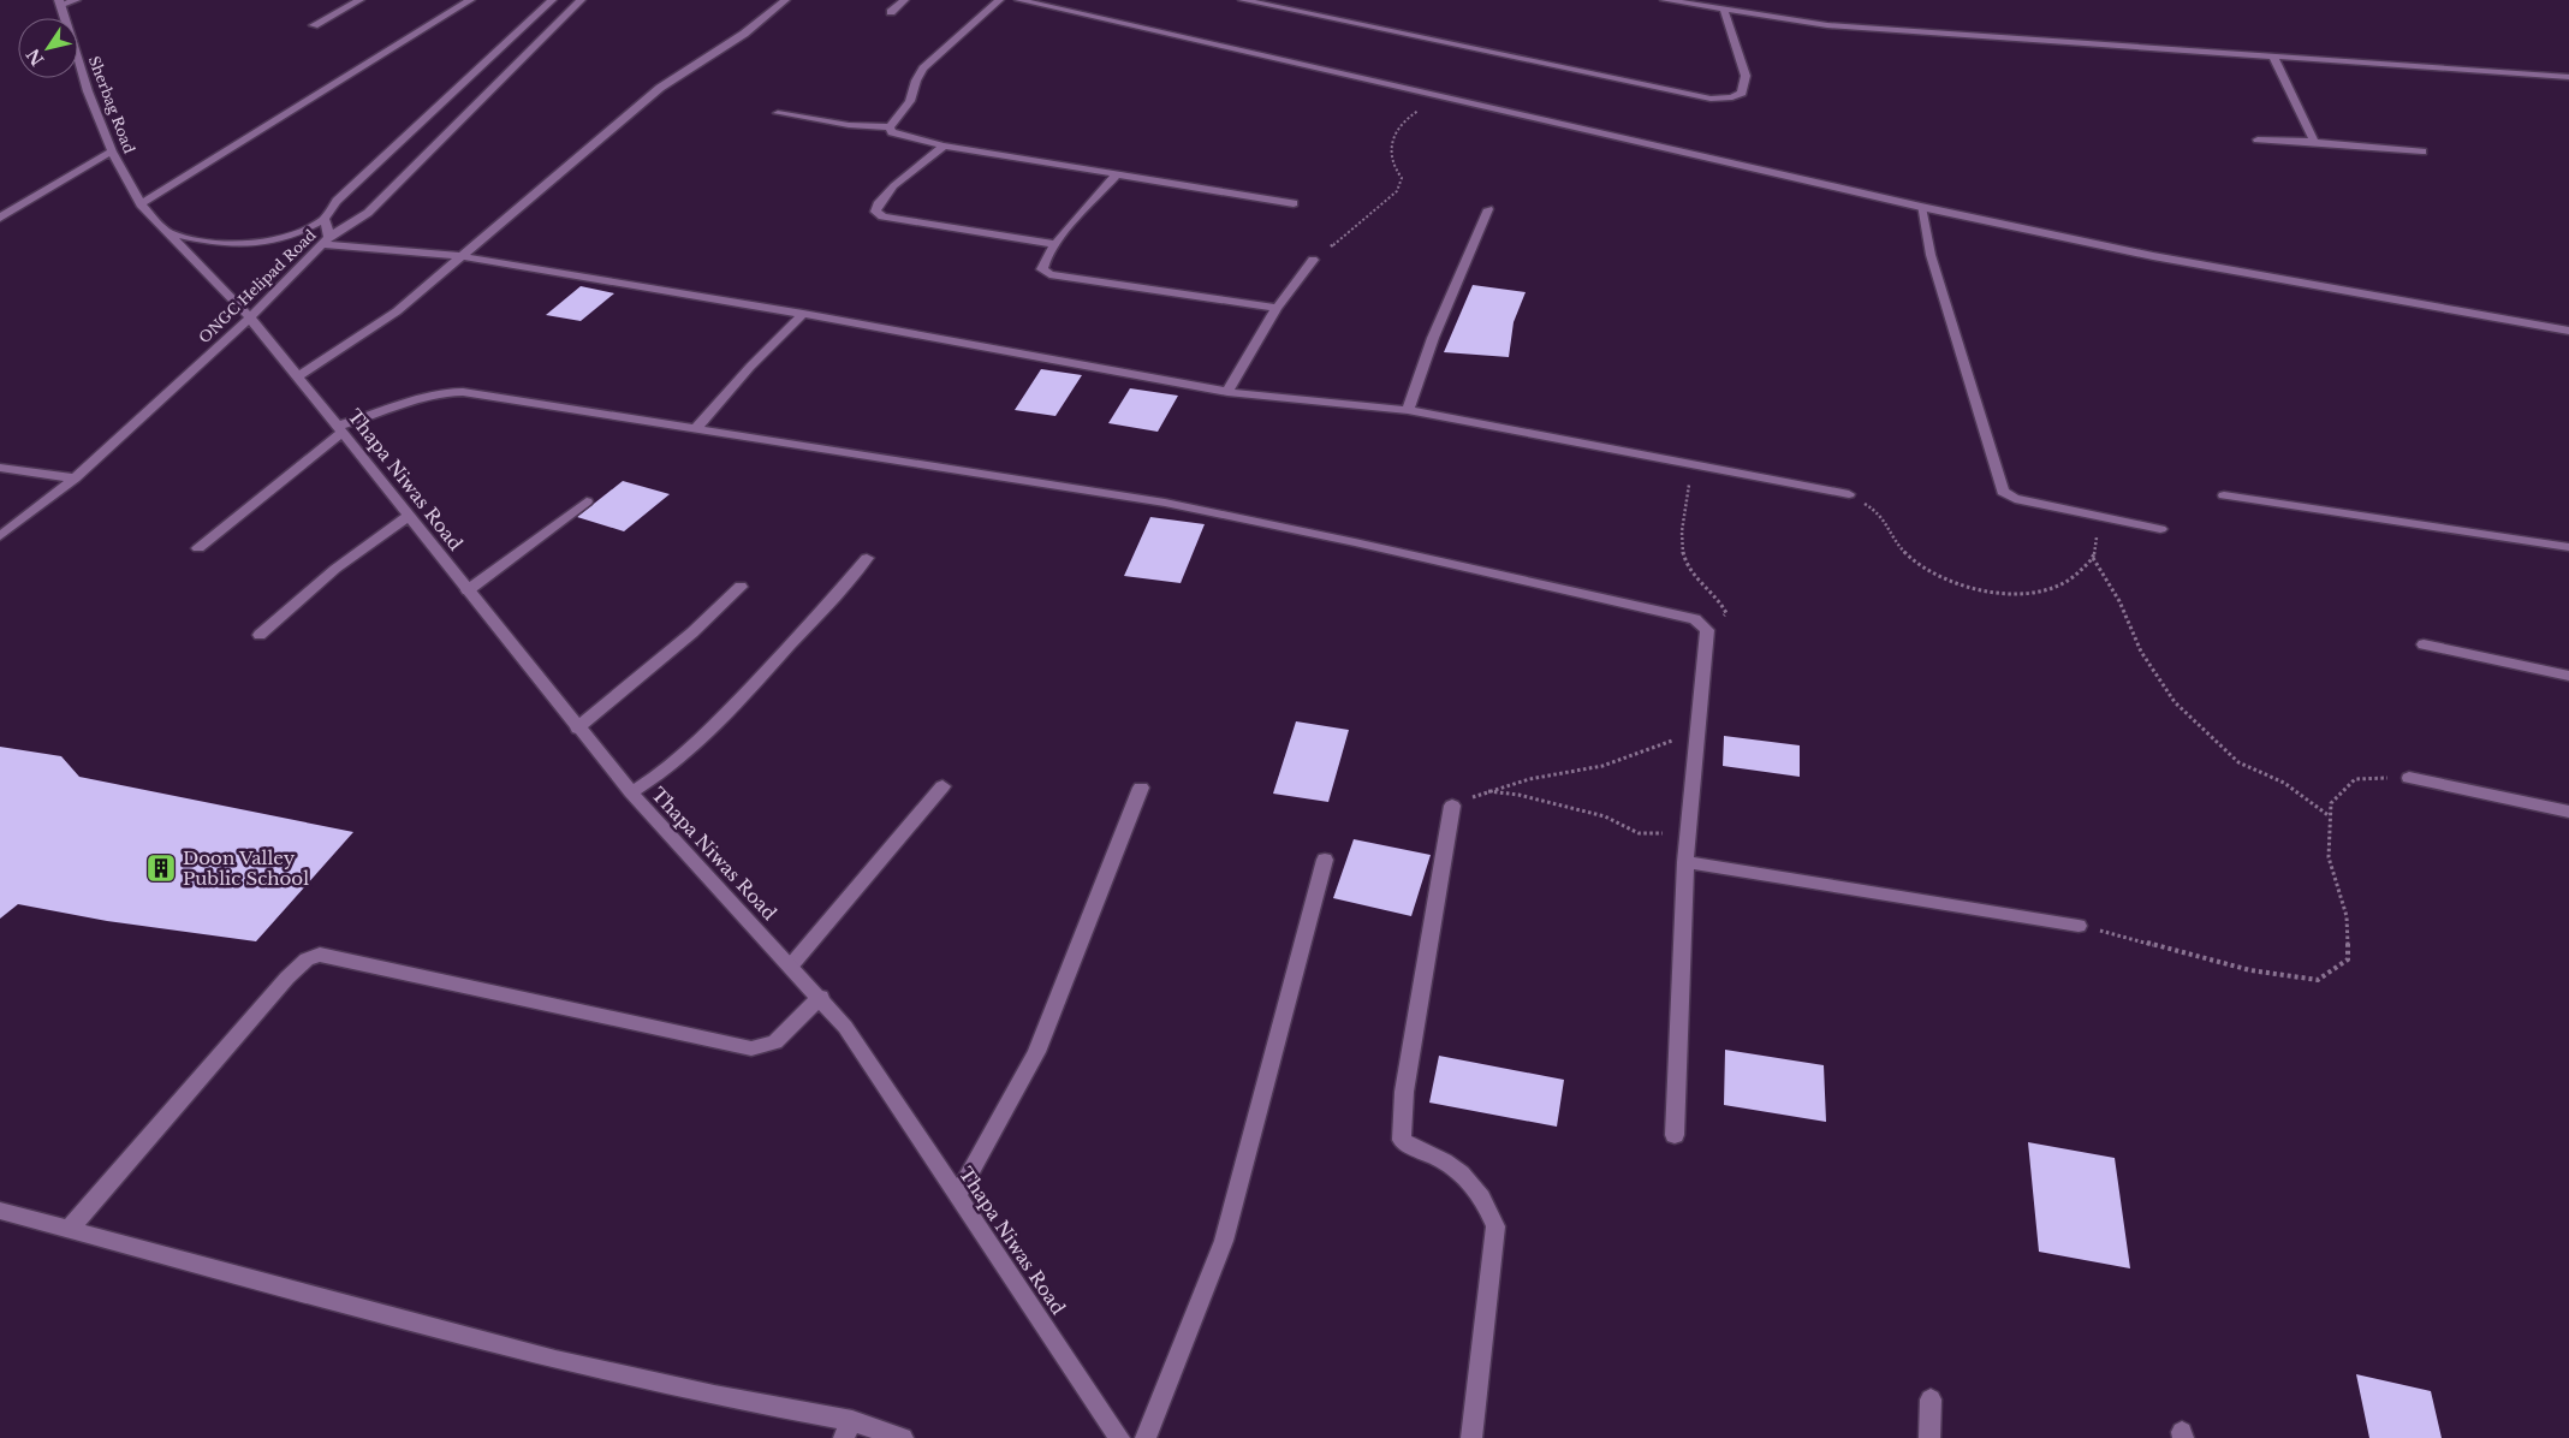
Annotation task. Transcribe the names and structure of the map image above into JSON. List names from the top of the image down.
{
  "streets": {
    "street": ["Sherbag Road", "ONGC Helipad Road", "Thapa Niwas Road"]
  },
  "crossings": [
    ["Sherbag Road", "ONGC Helipad Road"],
    ["Sherbag Road", "Thapa Niwas Road"],
    ["ONGC Helipad Road", "Thapa Niwas Road"]
  ],
  "places": {
    "building": ["Doon Valley Public School"]
  },
  "north": "bottom left"
}
